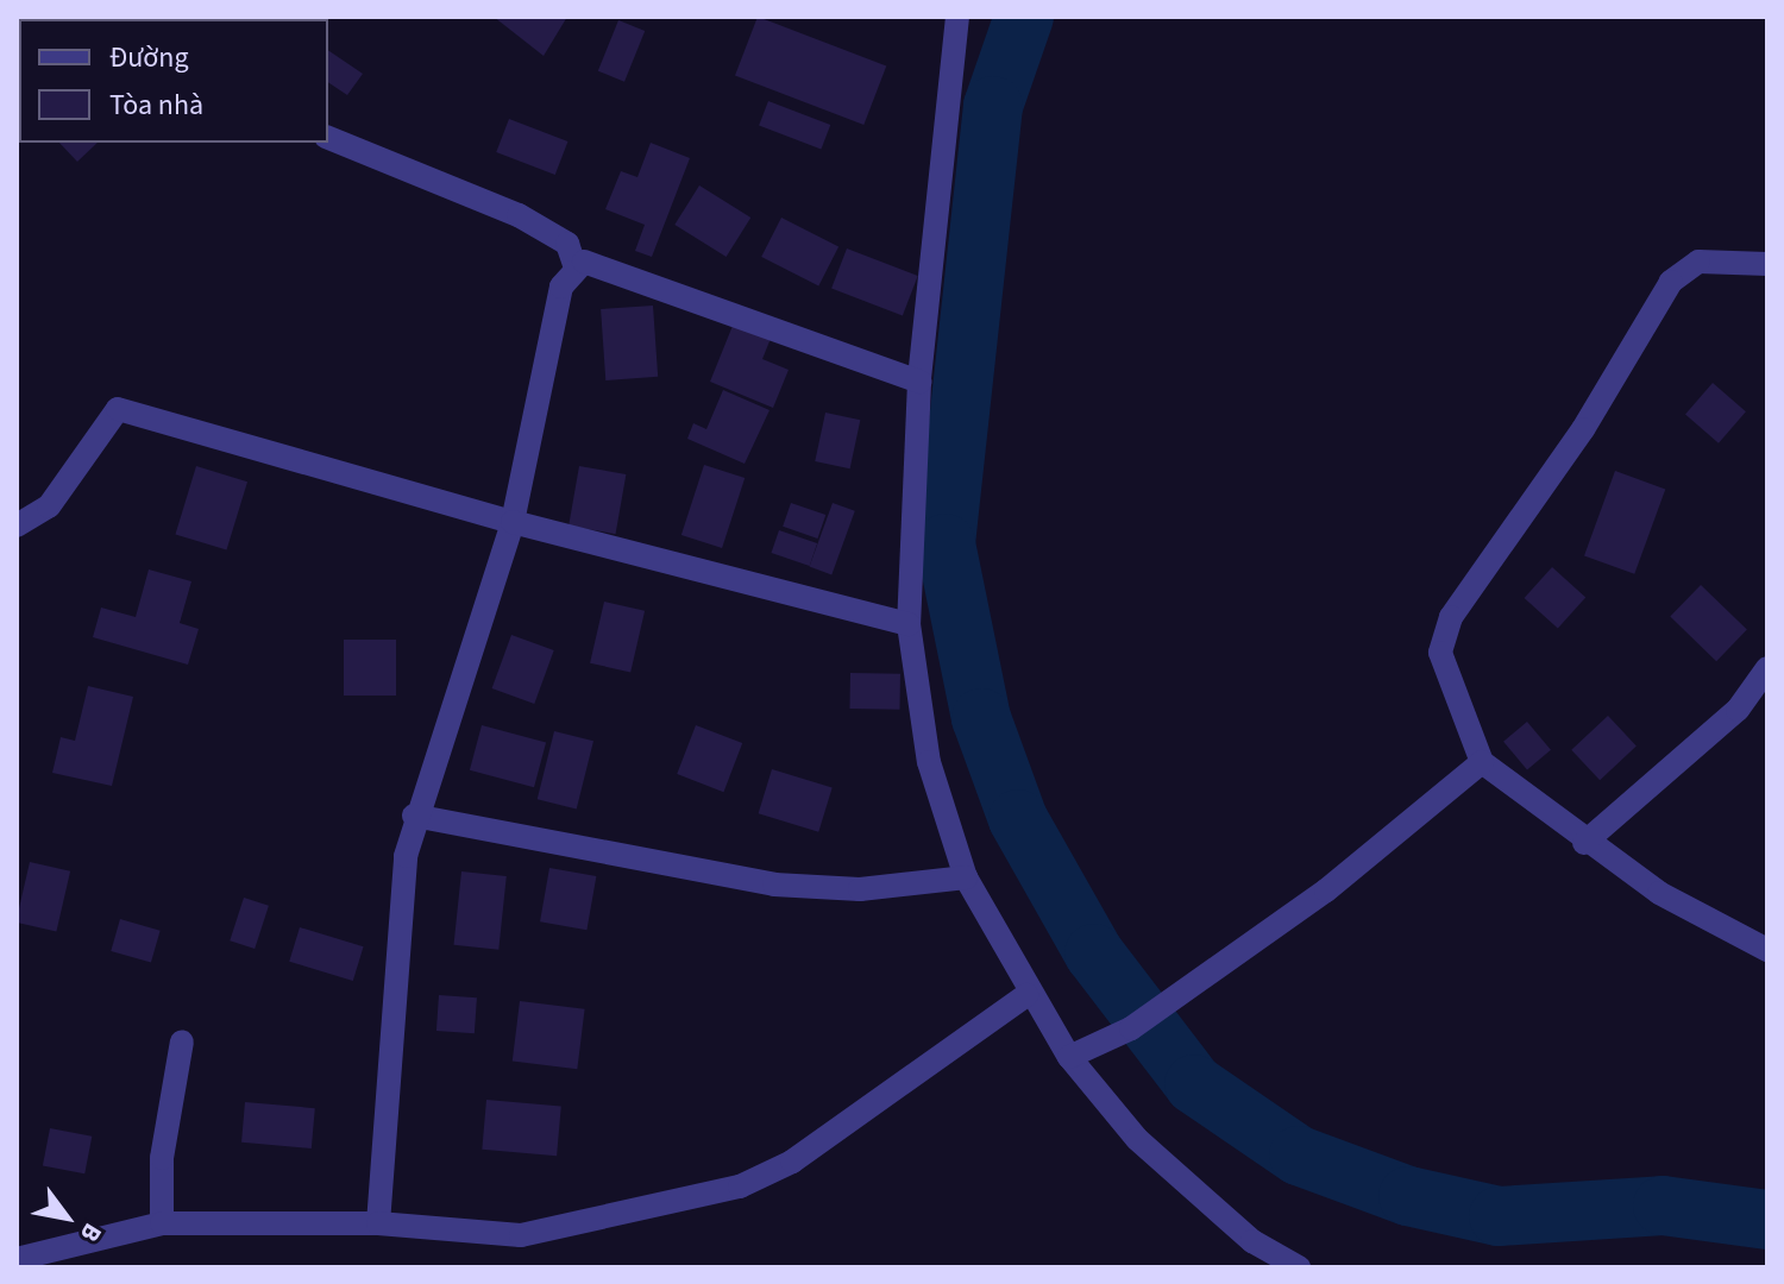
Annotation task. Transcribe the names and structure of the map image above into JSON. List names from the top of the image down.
{
  "legend": ["Đường", "Tòa nhà"],
  "north": "bottom right"
}
